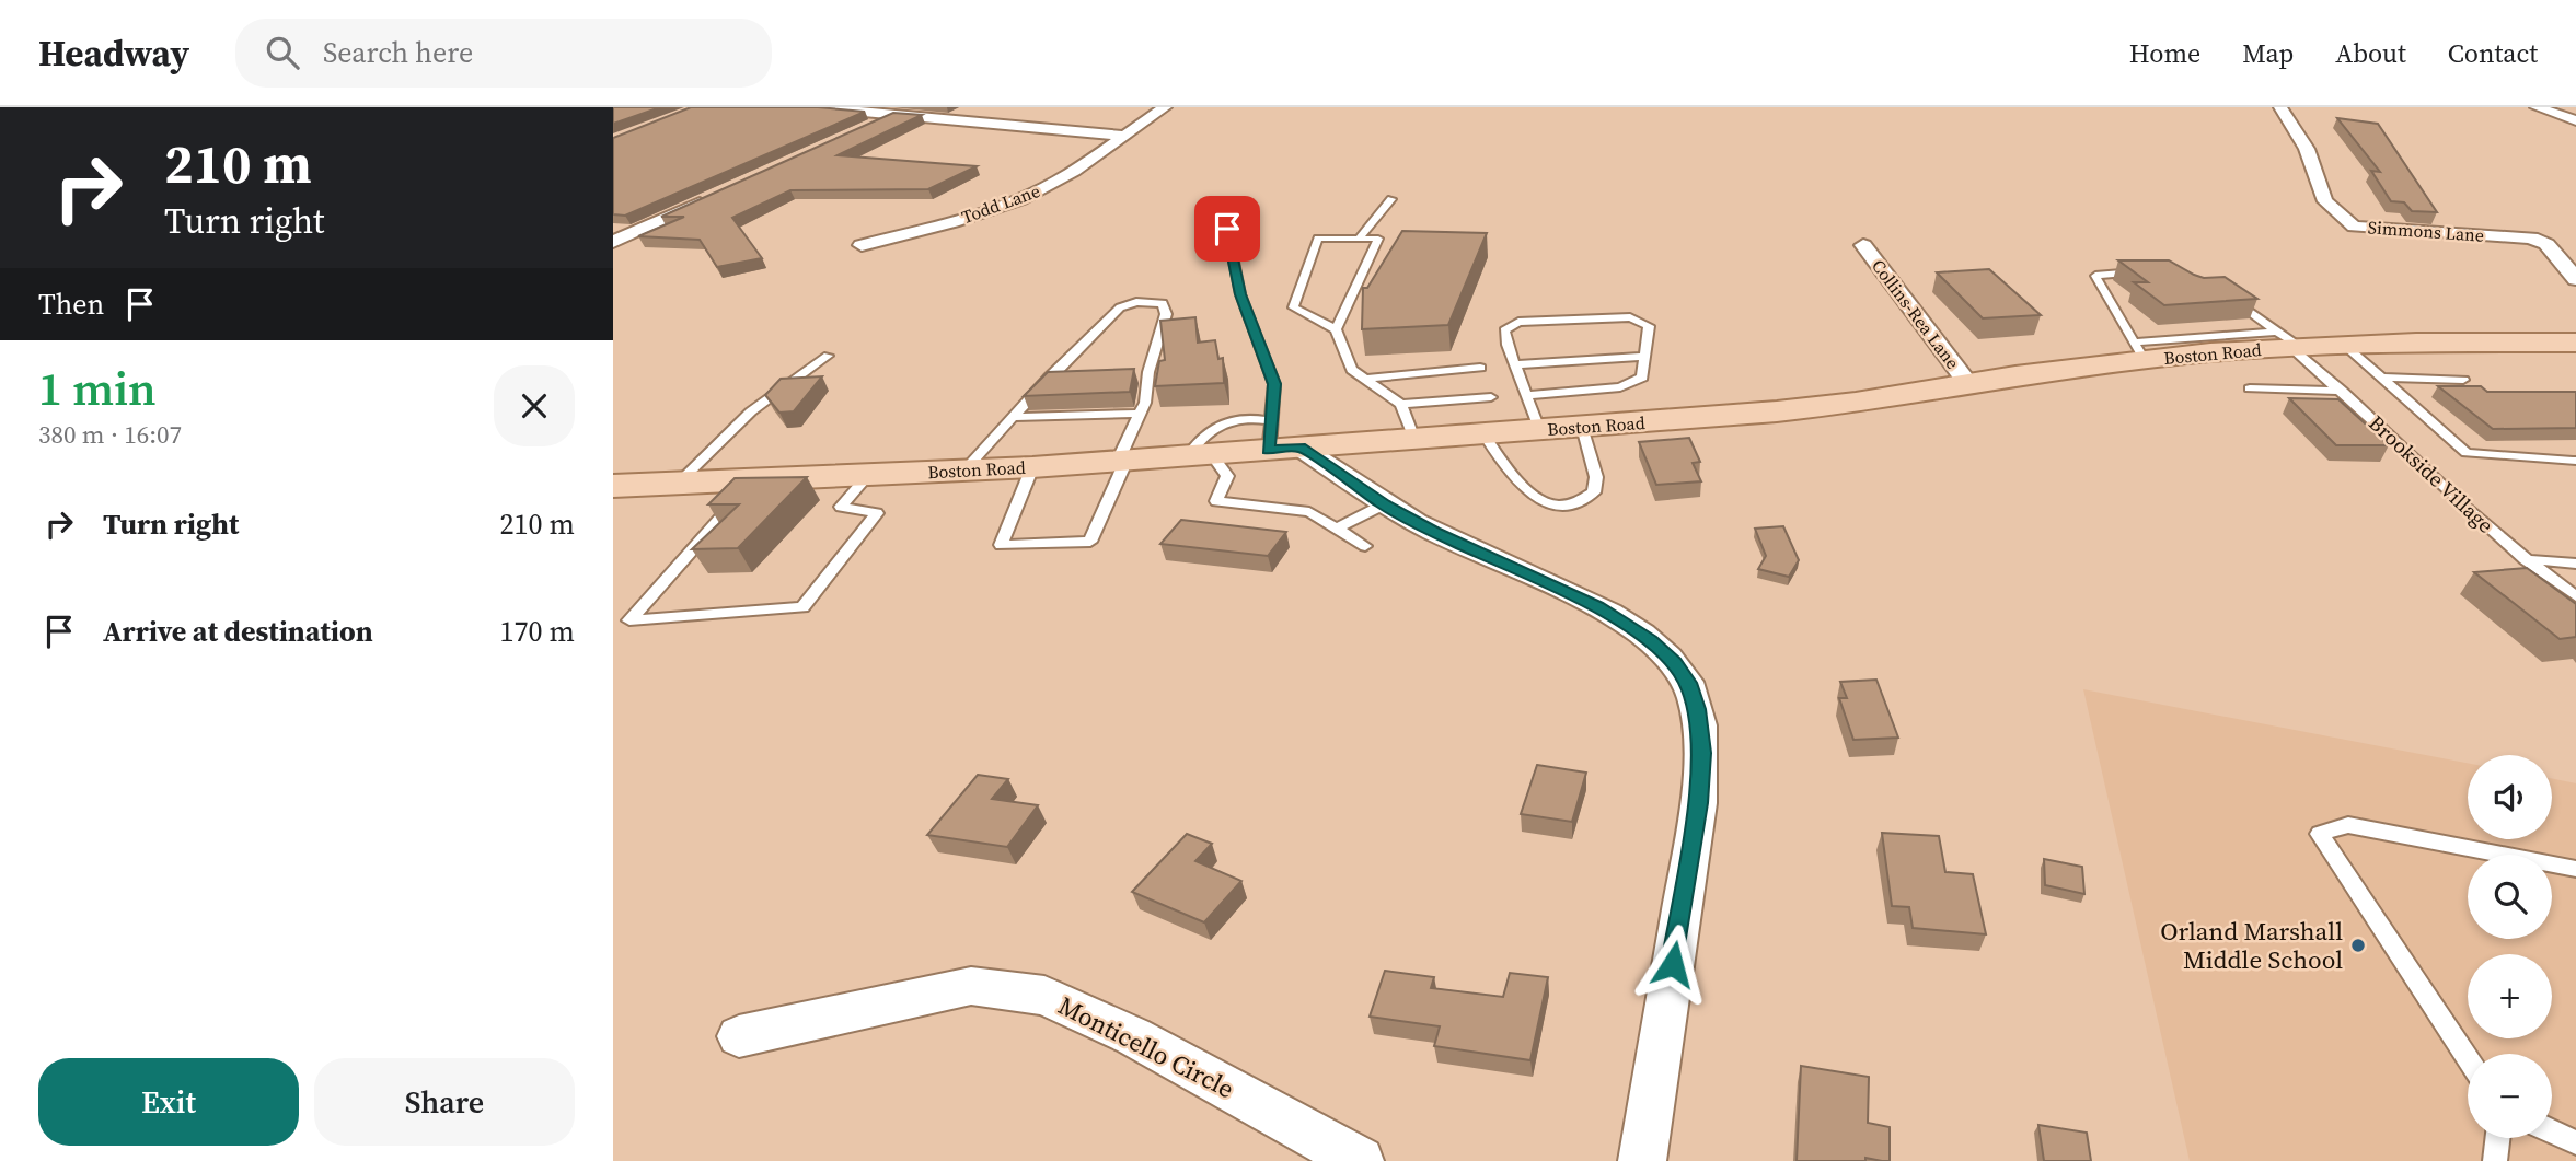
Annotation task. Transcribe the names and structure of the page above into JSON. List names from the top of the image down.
{
  "streets": {
    "main road": ["Boston Road"],
    "street": [
      "Todd Lane",
      "Simmons Lane",
      "Collins-Rea Lane",
      "Monticello Circle"
    ],
    "lane": ["Brookside Village"]
  },
  "crossings": [
    ["Collins-Rea Lane", "Boston Road"],
    ["Boston Road", "Brookside Village"]
  ],
  "places": ["Orland Marshall Middle School"],
  "page": {
    "header": "Headway",
    "search": "Search here",
    "nav": [
      "Home",
      "Map",
      "About",
      "Contact"
    ],
    "turn": ["210 m", "Turn right"],
    "then": "Then",
    "heading": ["1 min", "380 m · 16:07"],
    "list": [
      {
        "name": "Turn right",
        "value": "210 m"
      },
      {
        "name": "Arrive at destination",
        "value": "170 m"
      }
    ],
    "map_buttons": ["+", "−"],
    "buttons": ["Exit", "Share"]
  }
}
